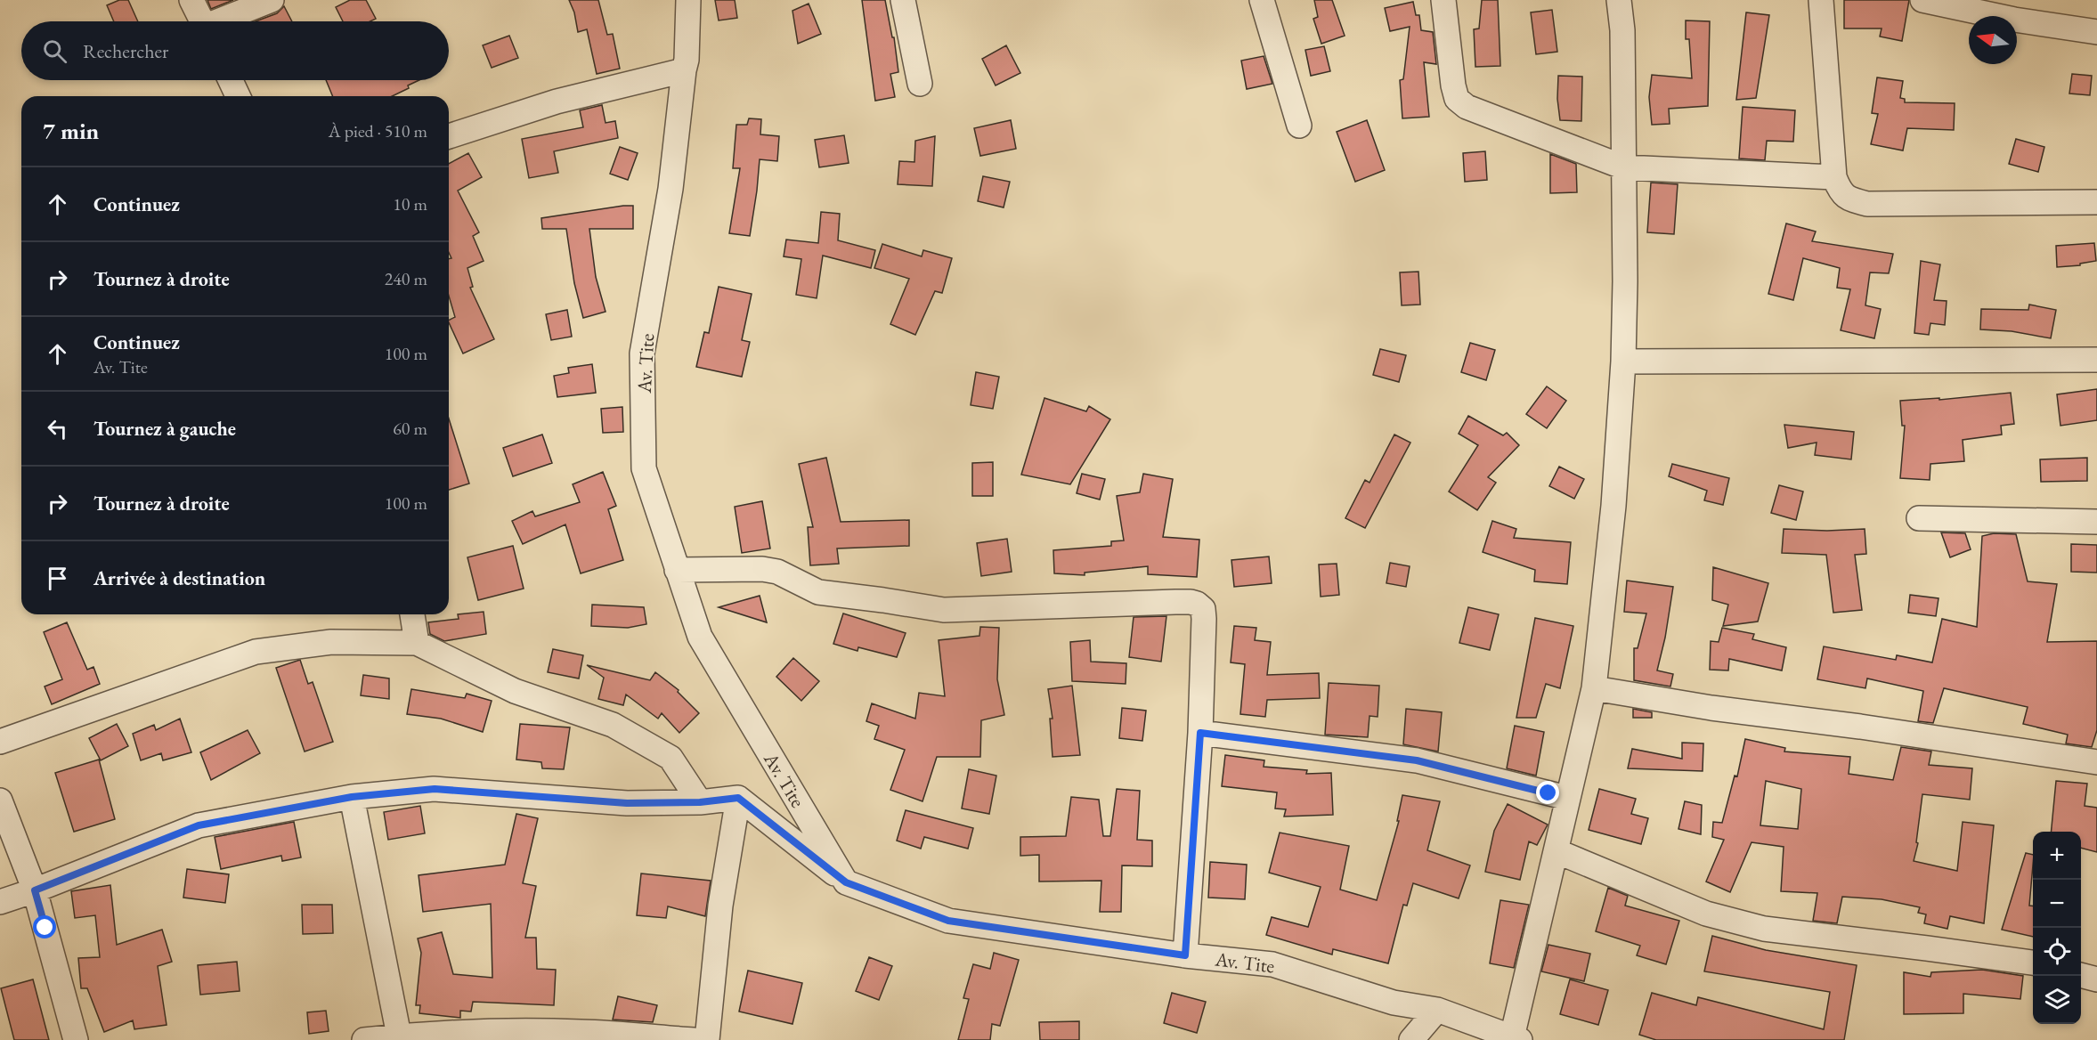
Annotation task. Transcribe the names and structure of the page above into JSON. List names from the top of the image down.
{
  "streets": {
    "street": ["Av. Tite"]
  },
  "north": "left",
  "page": {
    "search": "Rechercher",
    "heading": ["7 min", "À pied · 510 m"],
    "list": [
      ["Continuez", "10 m"],
      ["Tournez à droite", "240 m"],
      ["Continuez", "Av. Tite", "100 m"],
      ["Tournez à gauche", "60 m"],
      ["Tournez à droite", "100 m"],
      "Arrivée à destination"
    ],
    "map_buttons": ["+", "−"]
  }
}
